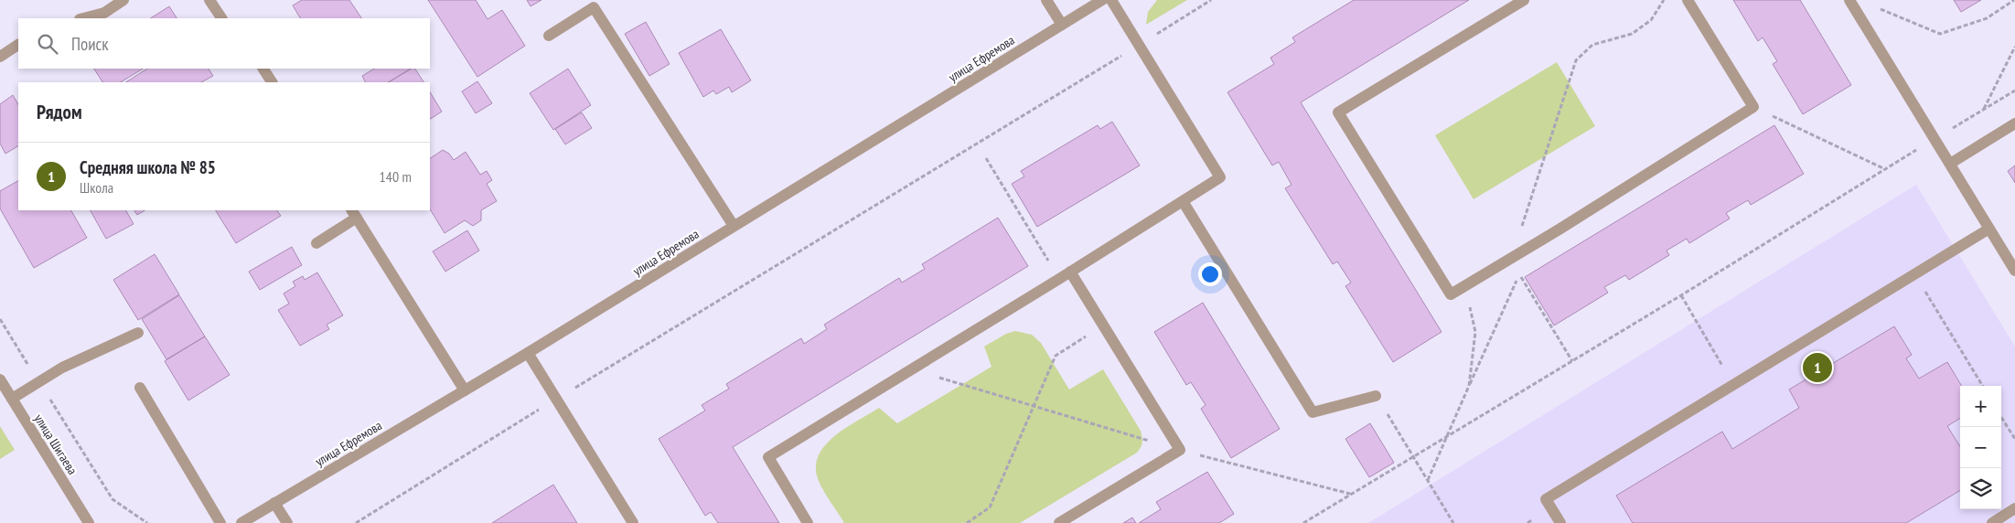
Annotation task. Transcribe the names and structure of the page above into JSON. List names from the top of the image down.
{
  "streets": {
    "street": ["улица Ефремова", "улица Шигаева"]
  },
  "page": {
    "search": "Поиск",
    "heading": "Рядом",
    "list": [
      {
        "mark": "1",
        "name": "Средняя школа № 85",
        "note": "Школа",
        "value": "140 m"
      }
    ],
    "pins": "1",
    "map_buttons": ["+", "−"]
  }
}
